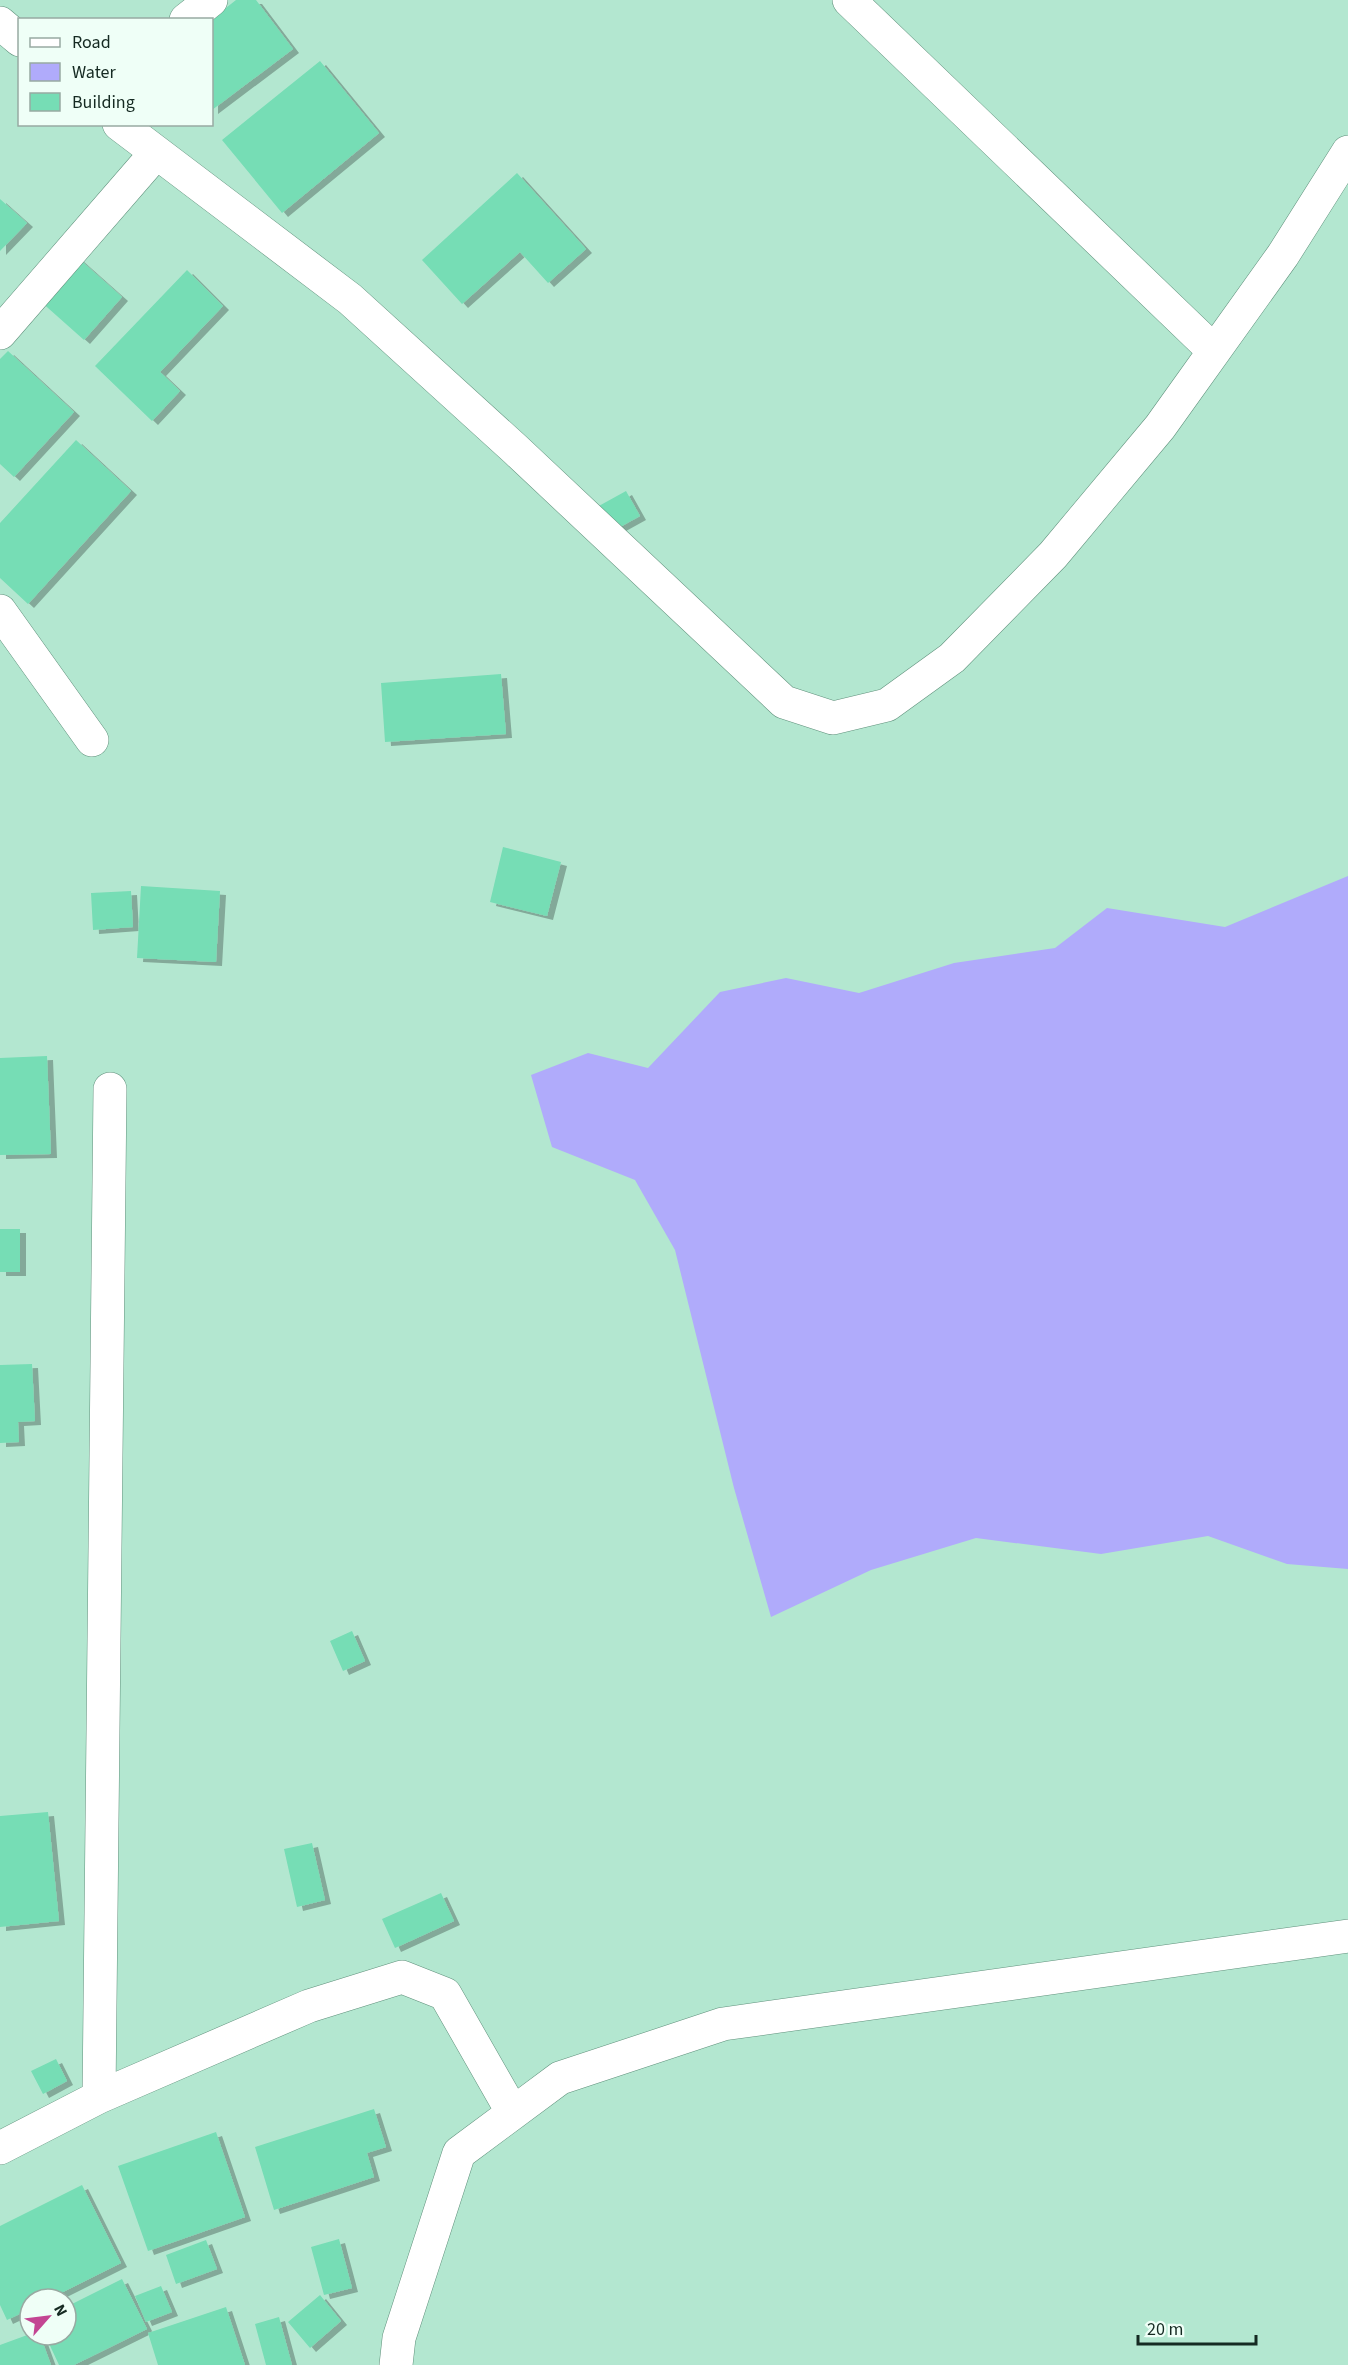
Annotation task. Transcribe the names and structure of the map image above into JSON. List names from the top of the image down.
{
  "legend": ["Road", "Water", "Building"],
  "scale_bar": "20 m",
  "north": "top right"
}
